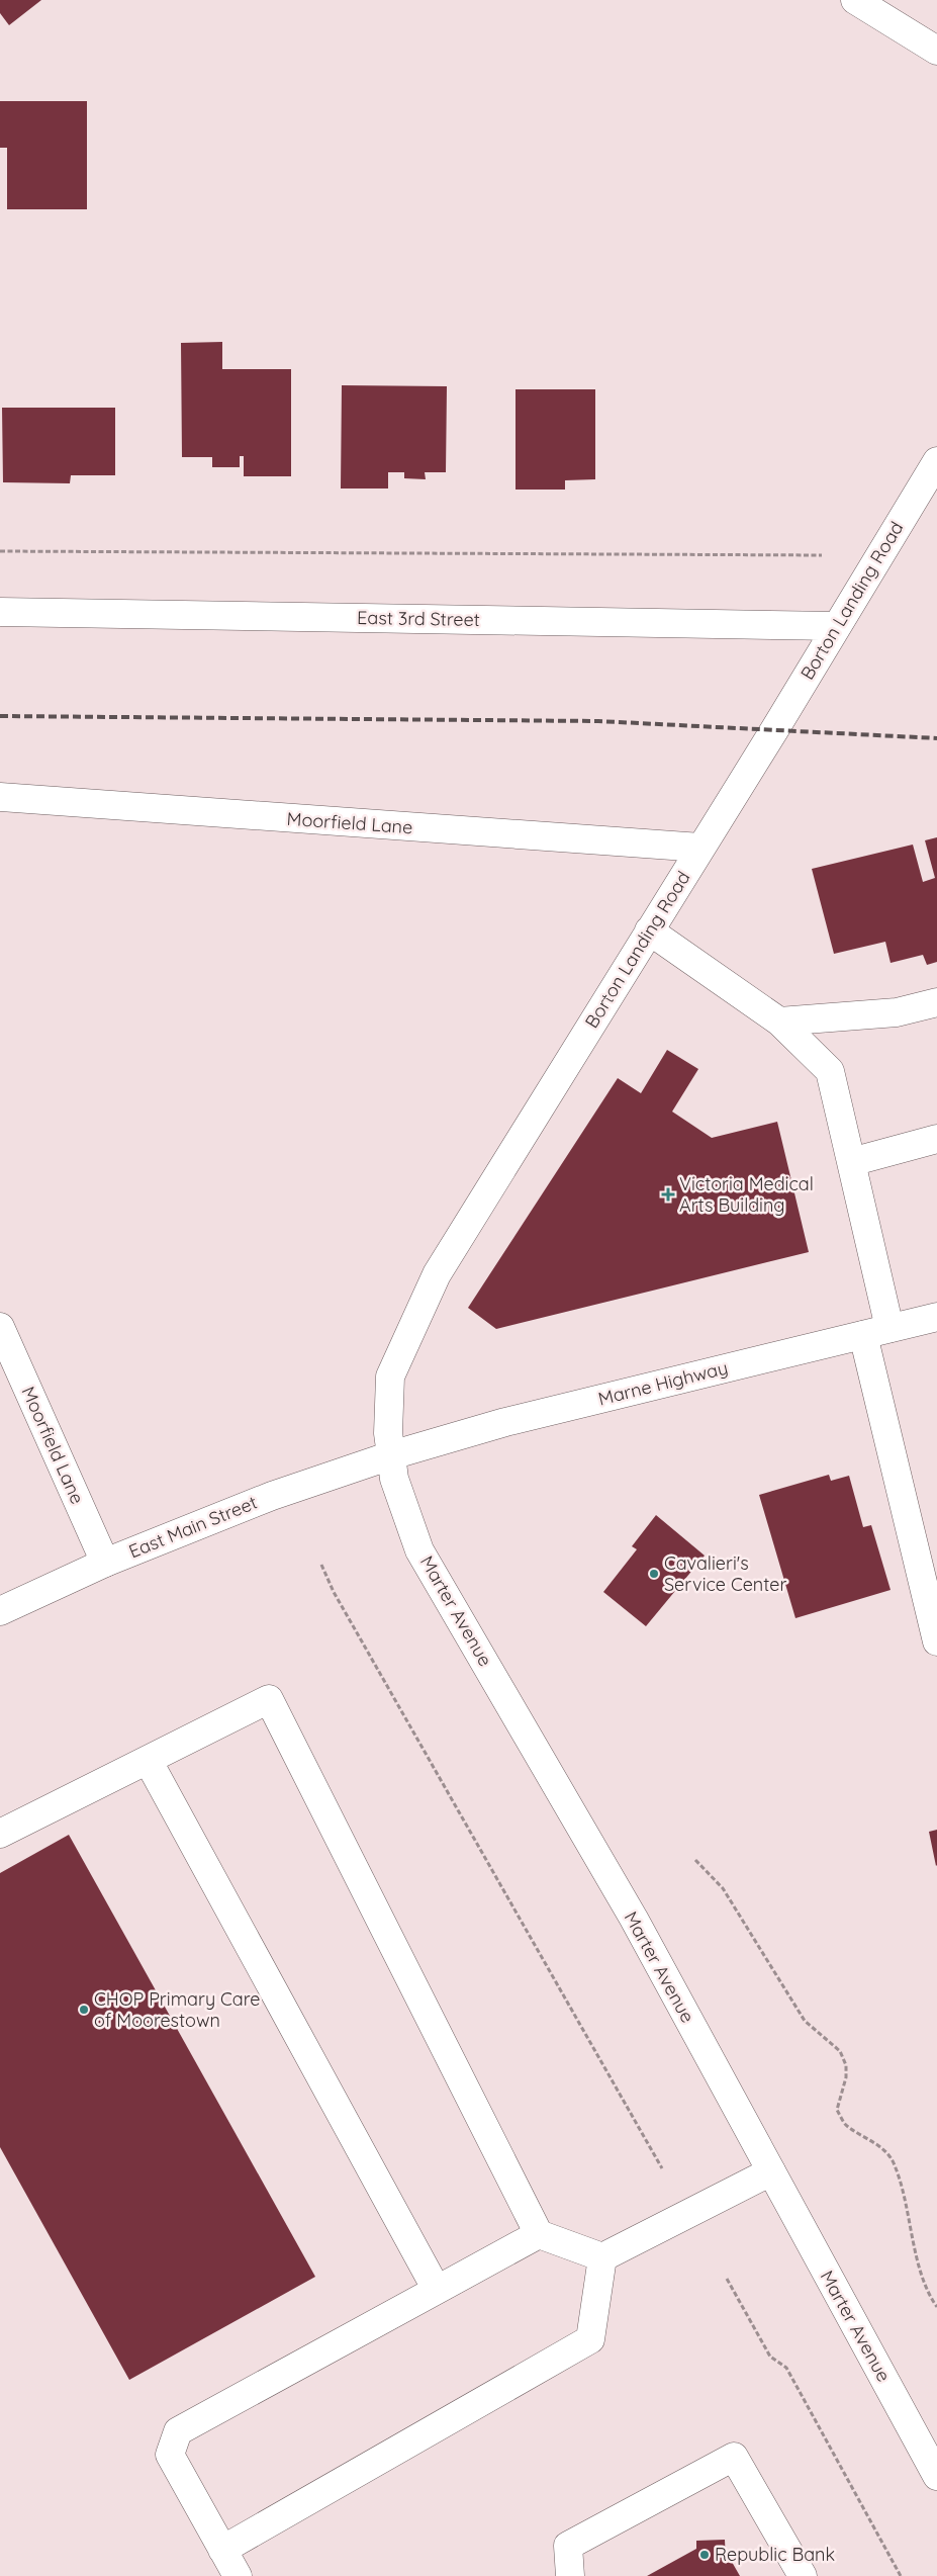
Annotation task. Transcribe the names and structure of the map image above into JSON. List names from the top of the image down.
{
  "streets": {
    "street": [
      "Borton Landing Road",
      "East 3rd Street",
      "Moorfield Lane",
      "Marne Highway",
      "East Main Street",
      "Marter Avenue"
    ]
  },
  "crossings": [
    ["Borton Landing Road", "East 3rd Street"],
    ["Borton Landing Road", "Moorfield Lane"],
    ["Borton Landing Road", "Marne Highway"],
    ["Borton Landing Road", "East Main Street"],
    ["Borton Landing Road", "Marter Avenue"],
    ["Moorfield Lane", "East Main Street"],
    ["Marne Highway", "East Main Street"],
    ["Marne Highway", "Marter Avenue"],
    ["East Main Street", "Marter Avenue"]
  ],
  "places": {
    "health": ["Victoria Medical Arts Building"],
    "other": ["Cavalieri's Service Center", "CHOP Primary Care of Moorestown", "Republic Bank"]
  }
}
